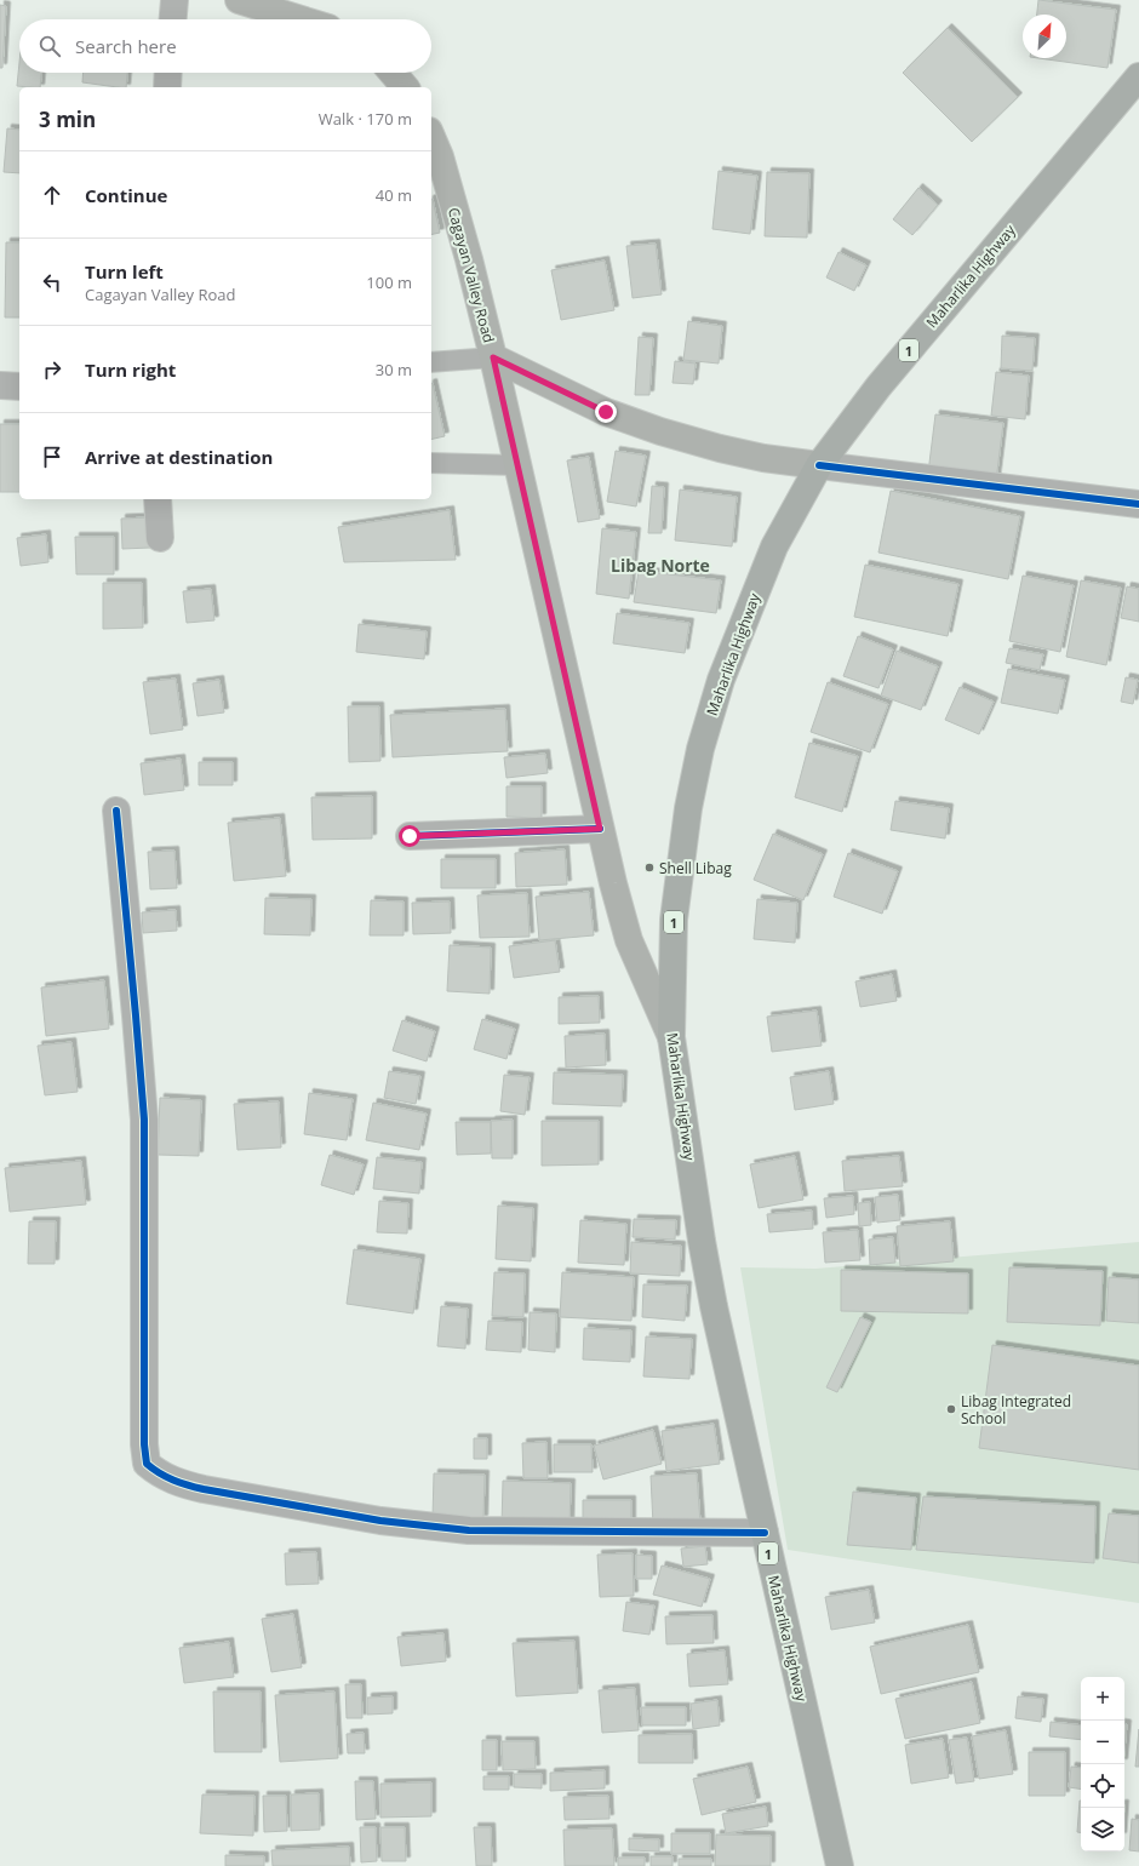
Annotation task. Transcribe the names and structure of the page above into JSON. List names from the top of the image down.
{
  "streets": {
    "highway": ["Maharlika Highway", "1"],
    "main road": ["Cagayan Valley Road"]
  },
  "crossings": [
    ["Cagayan Valley Road", "Maharlika Highway"]
  ],
  "districts": ["Libag Norte"],
  "places": ["Shell Libag", "Libag Integrated School"],
  "north": "top right",
  "page": {
    "search": "Search here",
    "heading": ["3 min", "Walk · 170 m"],
    "list": [
      ["Continue", "40 m"],
      ["Turn left", "Cagayan Valley Road", "100 m"],
      ["Turn right", "30 m"],
      "Arrive at destination"
    ],
    "map_buttons": ["+", "−"]
  }
}
